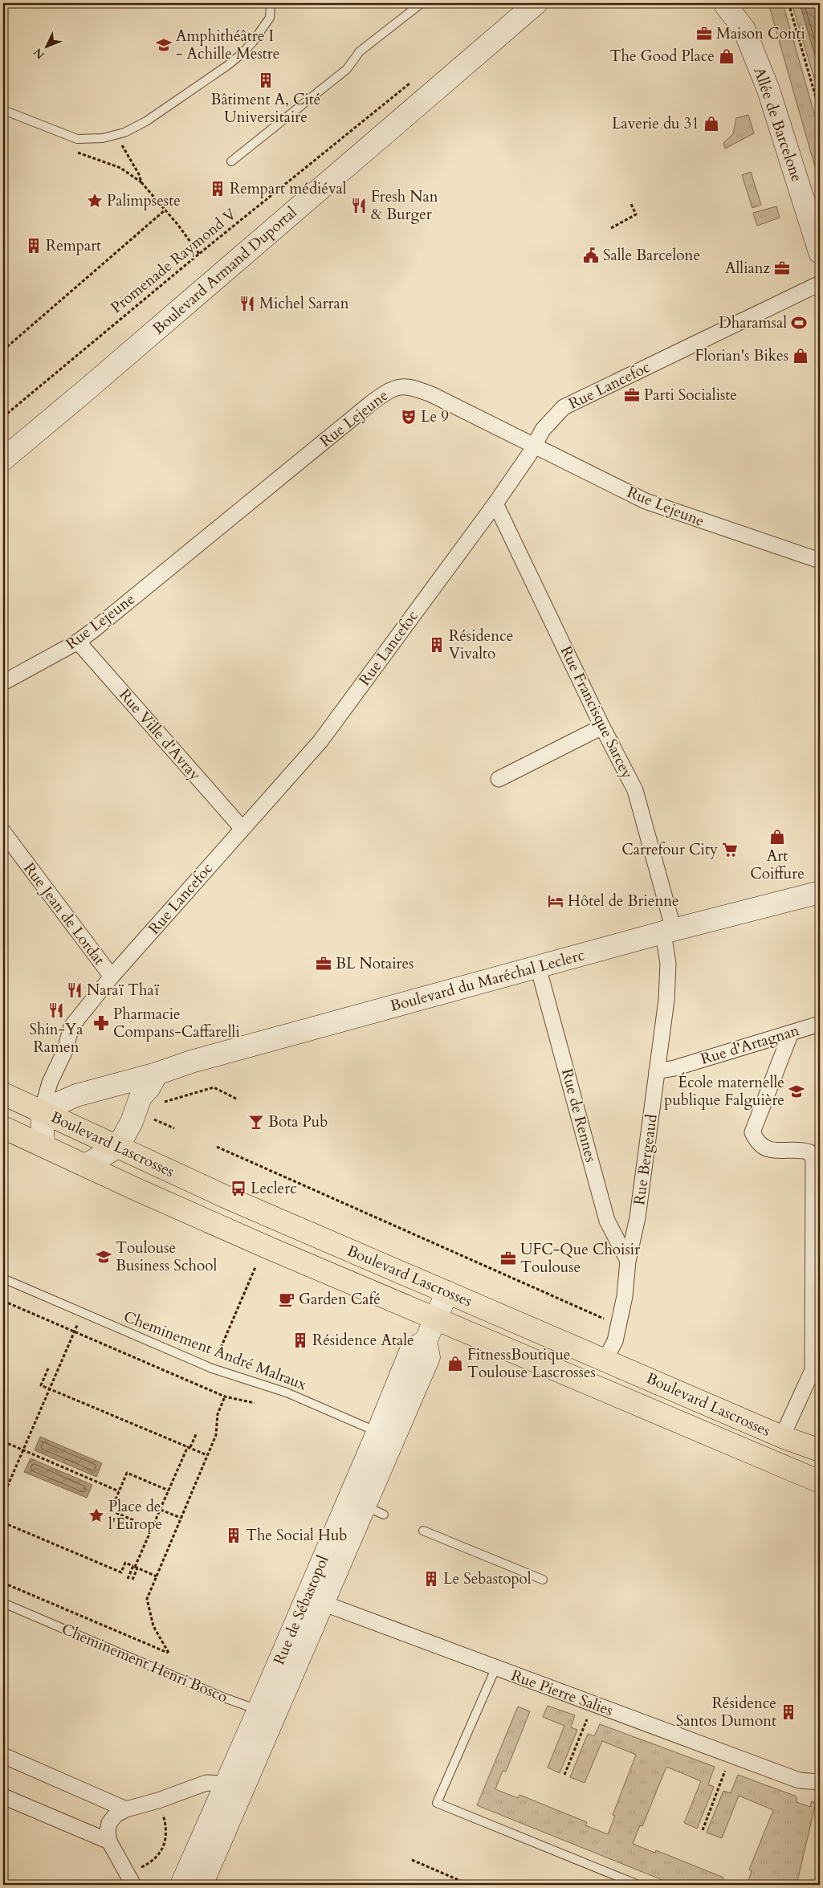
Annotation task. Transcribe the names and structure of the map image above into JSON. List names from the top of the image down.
{
  "streets": {
    "main road": ["Boulevard Lascrosses"],
    "street": [
      "Allée de Barcelone",
      "Boulevard Armand Duportal",
      "Rue Lancefoc",
      "Rue Lejeune",
      "Rue Francisque Sarcey",
      "Rue Ville d'Avray",
      "Rue Jean de Lordat",
      "Boulevard du Maréchal Leclerc",
      "Rue d'Artagnan",
      "Rue de Rennes",
      "Rue Bergeaud",
      "Rue de Sébastopol",
      "Rue Pierre Salies"
    ],
    "lane": ["Cheminement André Malraux", "Cheminement Henri Bosco"],
    "path": ["Promenade Raymond V"]
  },
  "crossings": [
    ["Rue Lancefoc", "Rue Lejeune"],
    ["Rue Lancefoc", "Rue Francisque Sarcey"],
    ["Rue Lancefoc", "Rue Ville d'Avray"],
    ["Rue Lancefoc", "Rue Jean de Lordat"],
    ["Rue Lancefoc", "Boulevard du Maréchal Leclerc"],
    ["Rue Lancefoc", "Boulevard Lascrosses"],
    ["Rue Lejeune", "Rue Ville d'Avray"],
    ["Rue Francisque Sarcey", "Boulevard du Maréchal Leclerc"],
    ["Rue Francisque Sarcey", "Rue Bergeaud"],
    ["Boulevard du Maréchal Leclerc", "Rue de Rennes"],
    ["Boulevard du Maréchal Leclerc", "Boulevard Lascrosses"],
    ["Boulevard du Maréchal Leclerc", "Rue Bergeaud"],
    ["Rue d'Artagnan", "Rue Bergeaud"],
    ["Rue de Rennes", "Rue Bergeaud"],
    ["Boulevard Lascrosses", "Rue Bergeaud"],
    ["Boulevard Lascrosses", "Rue de Sébastopol"],
    ["Cheminement André Malraux", "Rue de Sébastopol"],
    ["Rue de Sébastopol", "Cheminement Henri Bosco"],
    ["Rue de Sébastopol", "Rue Pierre Salies"]
  ],
  "places": {
    "office": [
      "Maison Conti",
      "Allianz",
      "Parti Socialiste",
      "BL Notaires",
      "UFC-Que Choisir Toulouse"
    ],
    "school or university": ["Amphithéâtre I - Achille Mestre", "École maternelle publique Falguière", "Toulouse Business School"],
    "shop": [
      "The Good Place",
      "Laverie du 31",
      "Florian's Bikes",
      "Art Coiffure",
      "FitnessBoutique Toulouse Lascrosses"
    ],
    "building": [
      "Bâtiment A, Cité Universitaire",
      "Rempart médiéval",
      "Rempart",
      "Résidence Vivalto",
      "Résidence Atale",
      "The Social Hub",
      "Le Sebastopol",
      "Résidence Santos Dumont"
    ],
    "place": ["Palimpseste", "Place de l'Europe"],
    "restaurant": [
      "Fresh Nan & Burger",
      "Michel Sarran",
      "Naraï Thaï",
      "Shin-Ya Ramen"
    ],
    "public building": ["Salle Barcelone"],
    "sports": ["Dharamsal"],
    "theatre": ["Le 9"],
    "supermarket": ["Carrefour City"],
    "hotel": ["Hôtel de Brienne"],
    "pharmacy": ["Pharmacie Compans-Caffarelli"],
    "bar": ["Bota Pub"],
    "bus stop": ["Leclerc"],
    "cafe": ["Garden Café"]
  },
  "north": "bottom left"
}
